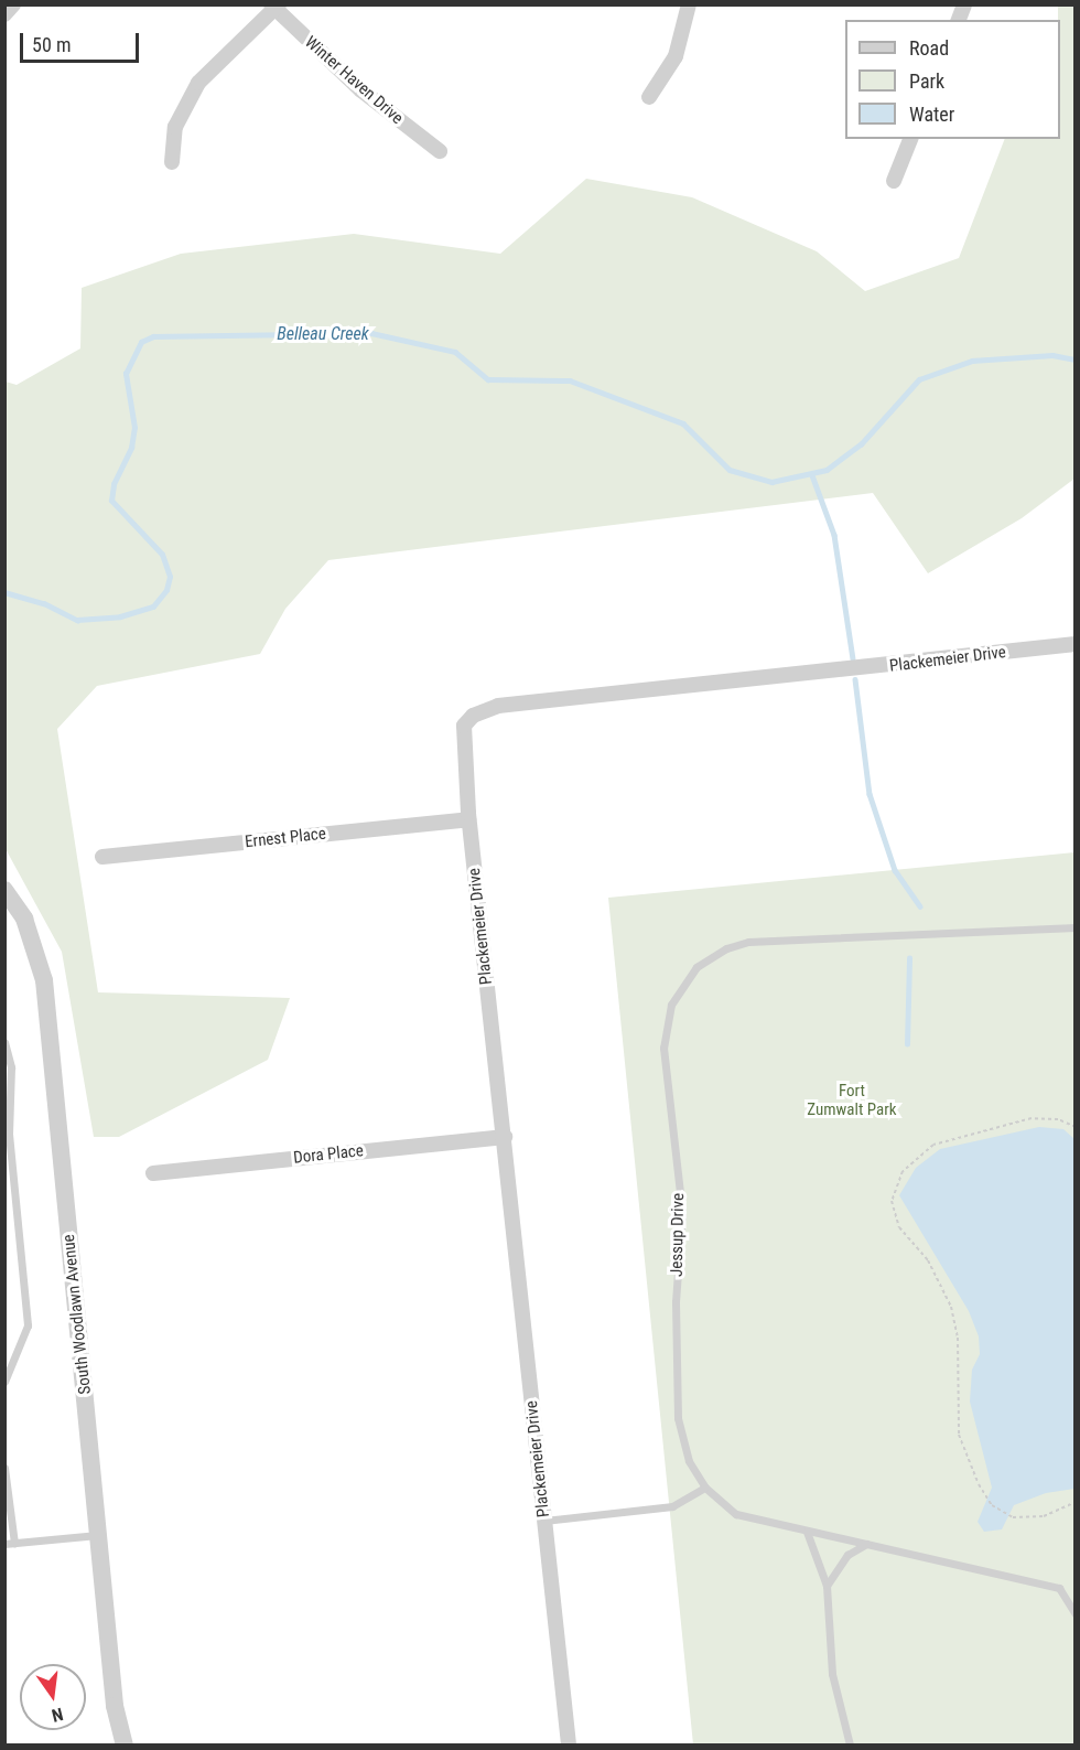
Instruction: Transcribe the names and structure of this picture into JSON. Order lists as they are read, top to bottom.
{
  "streets": {
    "street": [
      "Winter Haven Drive",
      "Plackemeier Drive",
      "Ernest Place",
      "Dora Place",
      "South Woodlawn Avenue"
    ],
    "lane": ["Jessup Drive"]
  },
  "crossings": [
    ["Plackemeier Drive", "Ernest Place"],
    ["Plackemeier Drive", "Dora Place"]
  ],
  "water": ["Belleau Creek"],
  "parks": ["Fort Zumwalt Park"],
  "legend": ["Road", "Park", "Water"],
  "scale_bar": "50 m",
  "north": "bottom"
}
